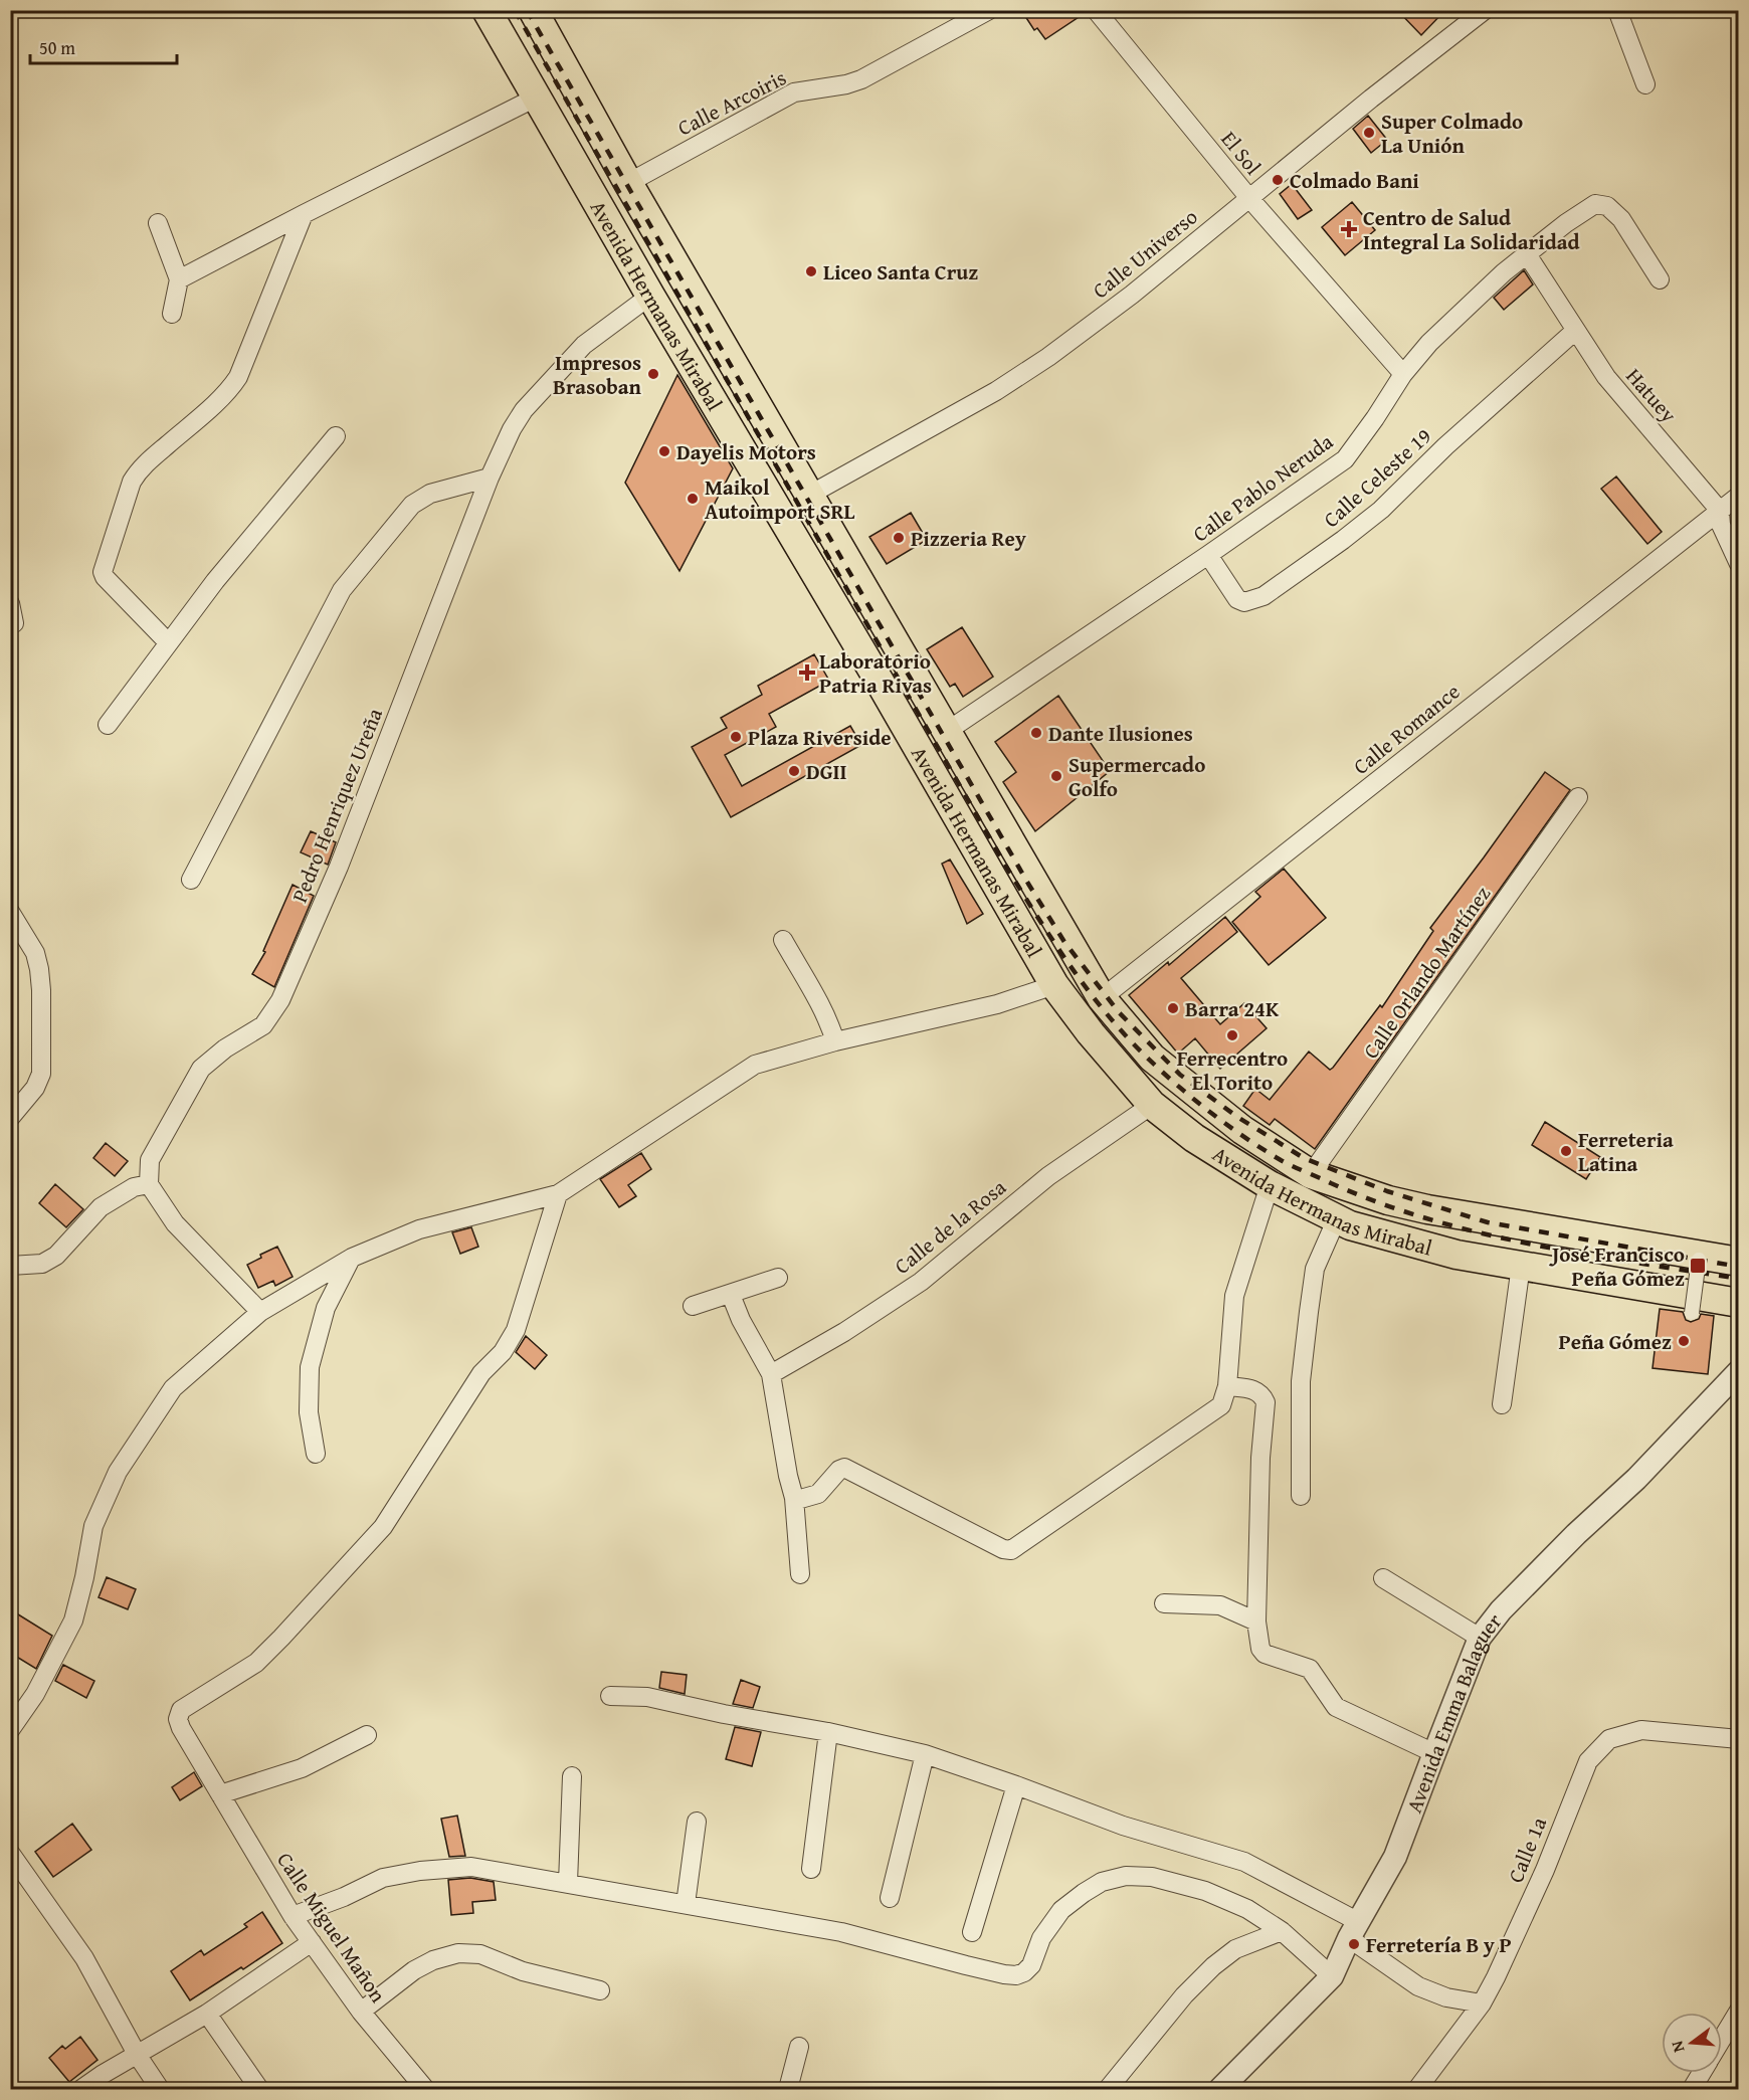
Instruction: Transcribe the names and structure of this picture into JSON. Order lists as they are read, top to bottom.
{
  "streets": {
    "main road": ["Avenida Hermanas Mirabal"],
    "street": [
      "Calle Arcoiris",
      "El Sol",
      "Calle Universo",
      "Hatuey",
      "Calle Celeste 19",
      "Calle Pablo Neruda",
      "Calle Romance",
      "Pedro Henriquez Ureña",
      "Calle Orlando Martínez",
      "Calle de la Rosa",
      "Avenida Emma Balaguer",
      "Calle 1a",
      "Calle Miguel Mañon"
    ]
  },
  "crossings": [
    ["Calle Arcoiris", "Avenida Hermanas Mirabal"],
    ["El Sol", "Calle Universo"],
    ["El Sol", "Calle Pablo Neruda"],
    ["Calle Universo", "Avenida Hermanas Mirabal"],
    ["Avenida Hermanas Mirabal", "Calle Pablo Neruda"],
    ["Avenida Hermanas Mirabal", "Calle Romance"],
    ["Avenida Hermanas Mirabal", "Pedro Henriquez Ureña"],
    ["Avenida Hermanas Mirabal", "Calle Orlando Martínez"],
    ["Avenida Hermanas Mirabal", "Calle de la Rosa"],
    ["Hatuey", "Calle Celeste 19"],
    ["Hatuey", "Calle Pablo Neruda"],
    ["Hatuey", "Calle Romance"],
    ["Calle Celeste 19", "Calle Pablo Neruda"]
  ],
  "places": {
    "other": [
      "Super Colmado La Unión",
      "Colmado Bani",
      "Liceo Santa Cruz",
      "Impresos Brasoban",
      "Dayelis Motors",
      "Maikol Autoimport SRL",
      "Pizzeria Rey",
      "Dante Ilusiones",
      "Plaza Riverside",
      "DGII",
      "Supermercado Golfo",
      "Barra 24K",
      "Ferrecentro El Torito",
      "Ferreteria Latina",
      "Peña Gómez",
      "Ferretería B y P"
    ],
    "health": ["Centro de Salud Integral La Solidaridad", "Laboratorio Patria Rivas"],
    "transit": ["José Francisco Peña Gómez"]
  },
  "scale_bar": "50 m",
  "north": "left"
}
